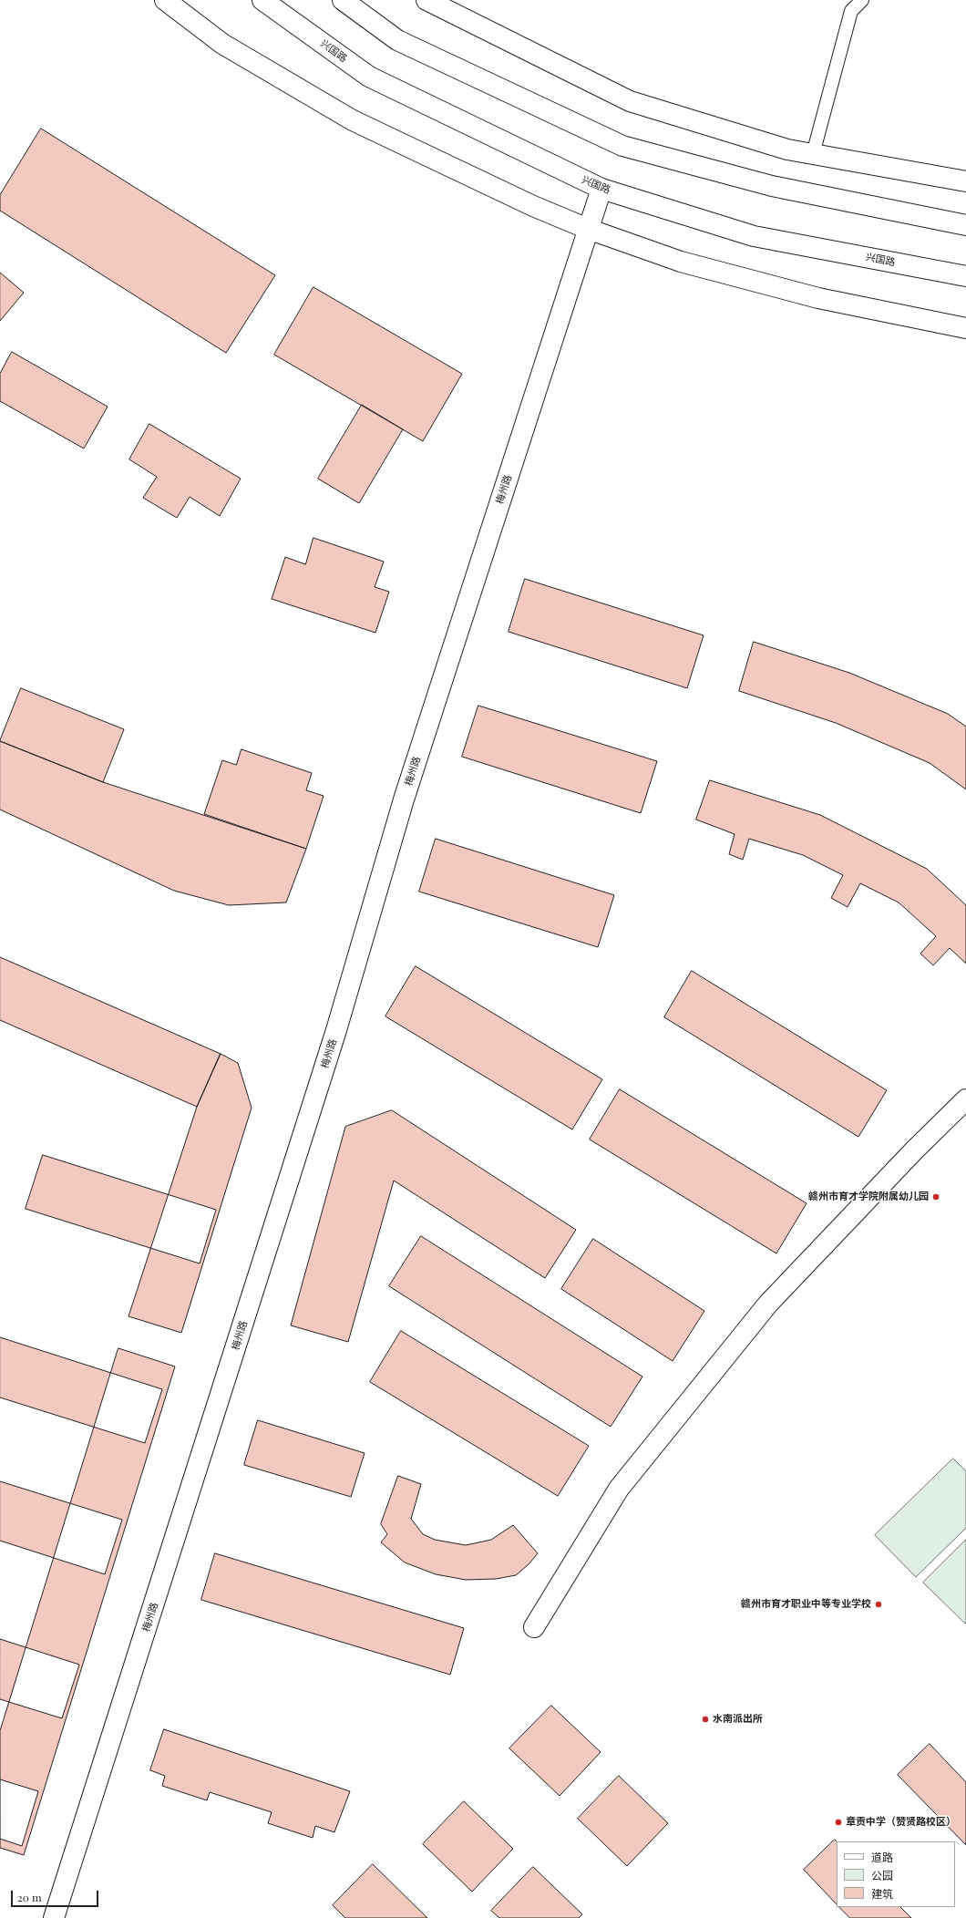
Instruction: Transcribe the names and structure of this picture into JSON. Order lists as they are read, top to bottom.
{
  "streets": {
    "street": ["兴国路", "梅州路"]
  },
  "crossings": [
    ["兴国路", "梅州路"]
  ],
  "places": [
    "赣州市育才学院附属幼儿园",
    "赣州市育才职业中等专业学校",
    "水南派出所",
    "章贡中学（赞贤路校区）"
  ],
  "legend": ["道路", "公园", "建筑"],
  "scale_bar": "20 m"
}
